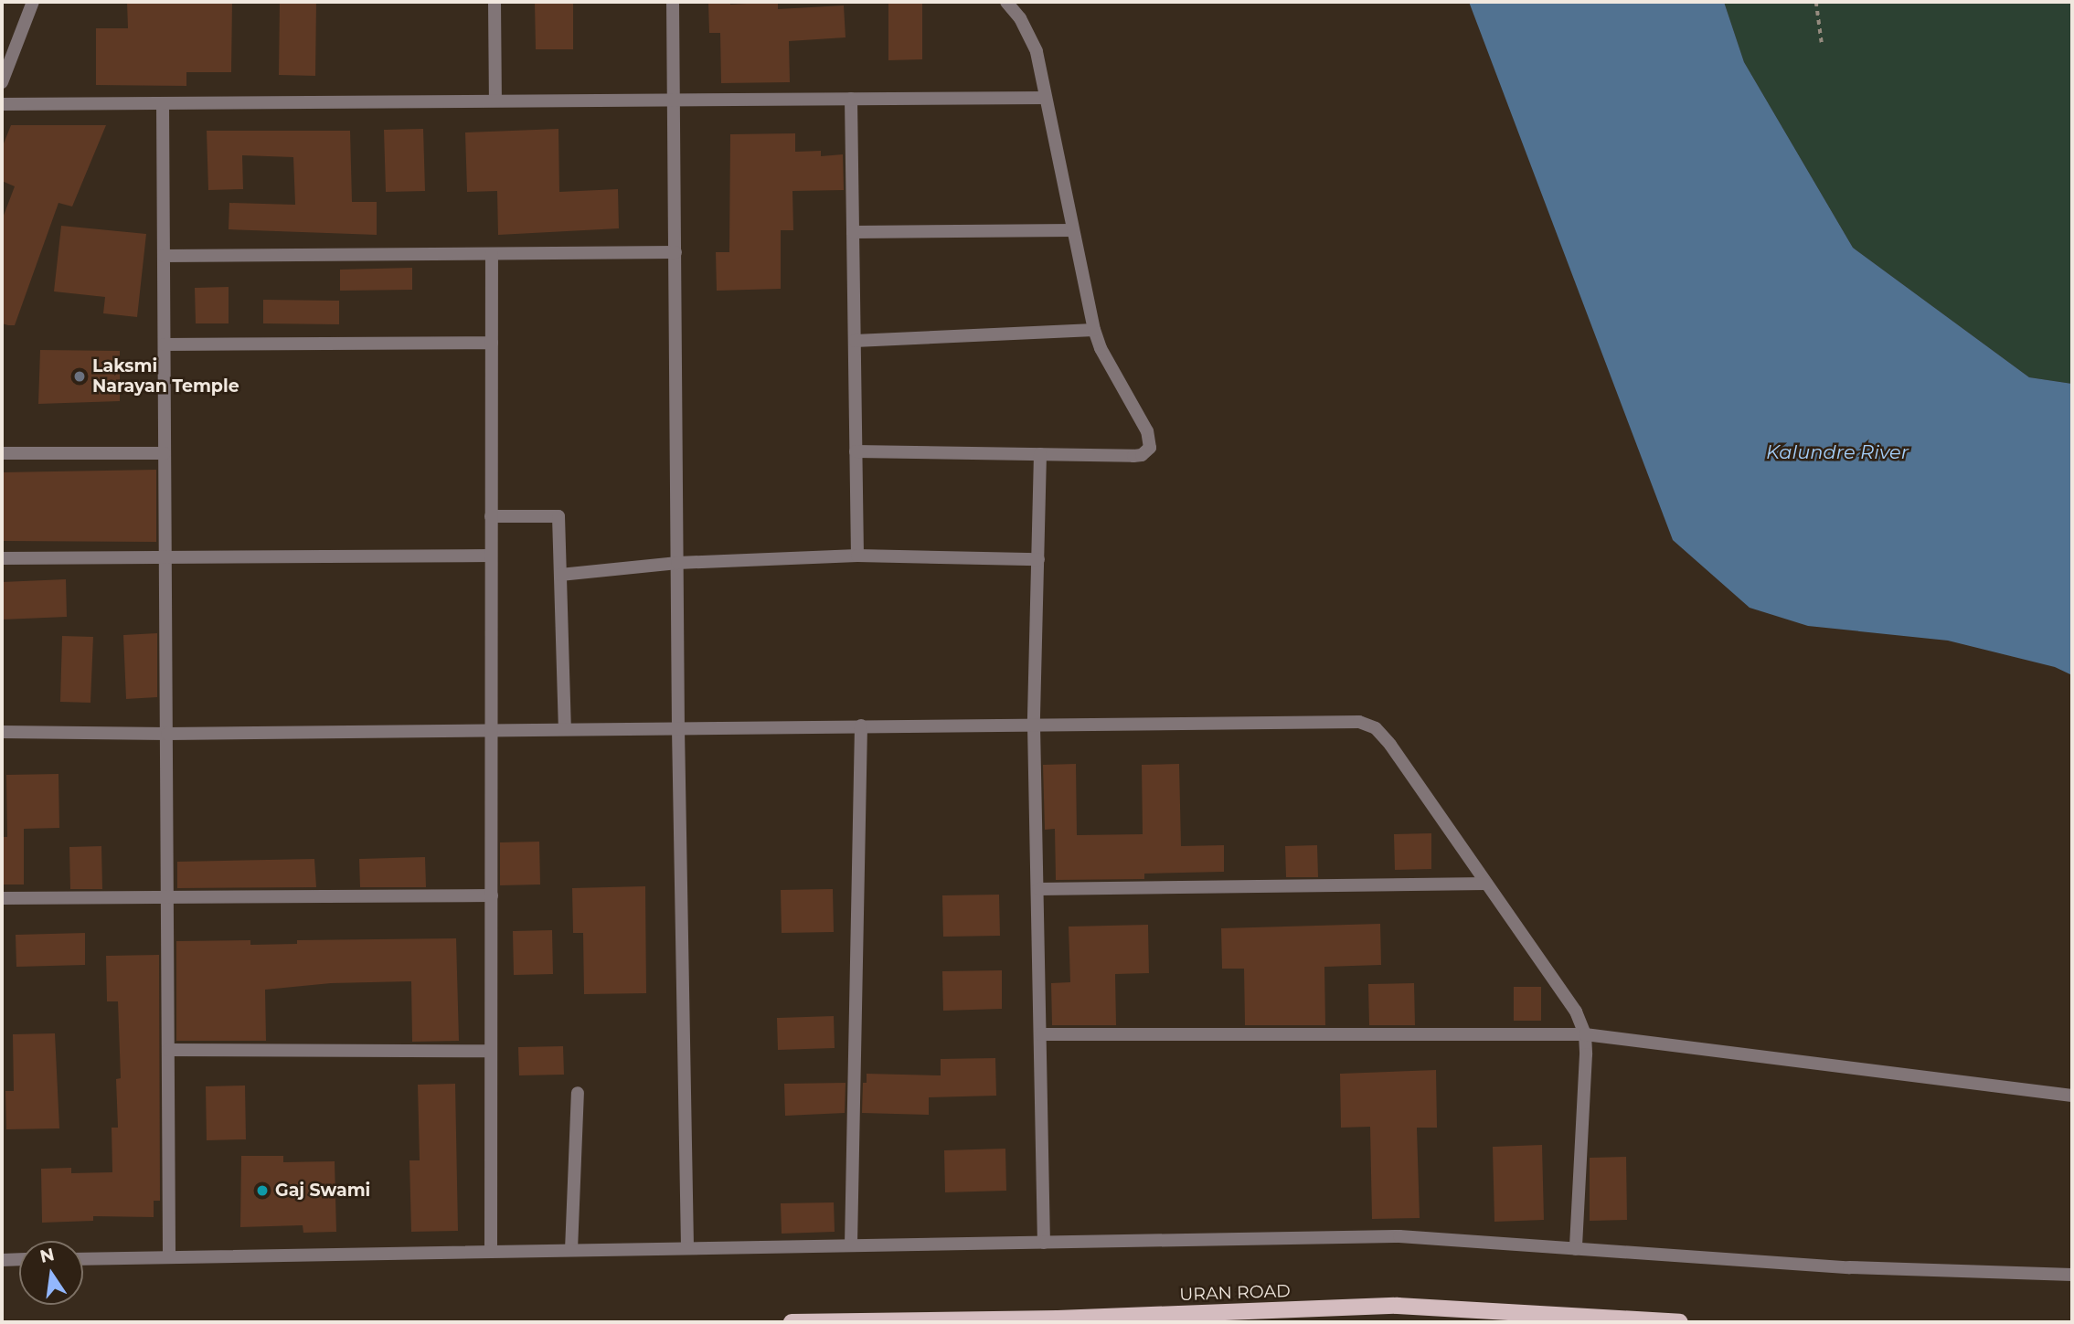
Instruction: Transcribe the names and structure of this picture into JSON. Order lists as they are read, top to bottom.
{
  "streets": {
    "main road": ["URAN ROAD"]
  },
  "water": ["Kalundre River"],
  "places": ["Laksmi Narayan Temple", "Gaj Swami"],
  "north": "top"
}
